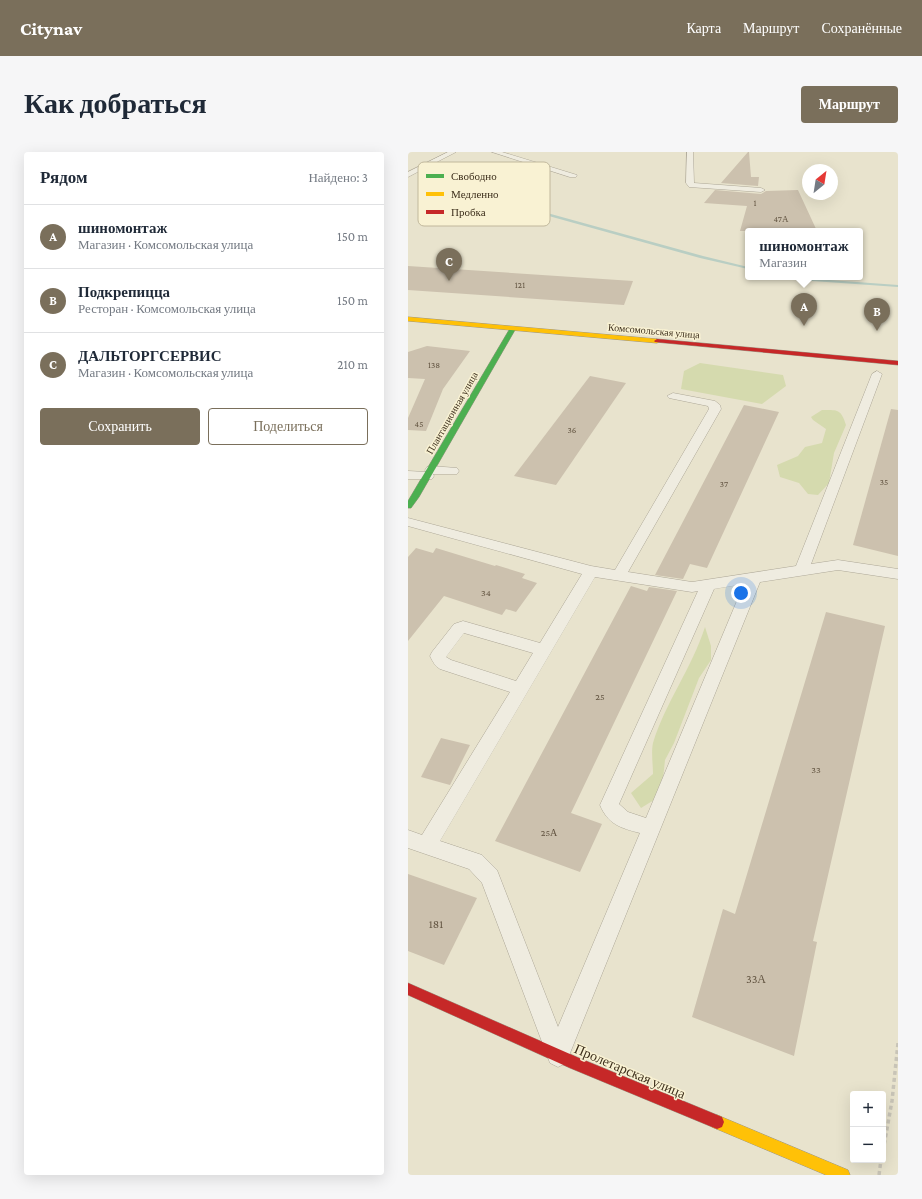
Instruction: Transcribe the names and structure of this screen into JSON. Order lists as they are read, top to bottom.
{
  "streets": {
    "main road": ["Комсомольская улица", "Плантационная улица", "Пролетарская улица"]
  },
  "crossings": [
    ["Комсомольская улица", "Плантационная улица"]
  ],
  "house_numbers": [
    "1",
    "47А",
    "121",
    "138",
    "45",
    "36",
    "35",
    "37",
    "34",
    "25",
    "33",
    "25А",
    "181",
    "33А"
  ],
  "legend": ["Свободно", "Медленно", "Пробка"],
  "north": "top right",
  "page": {
    "header": "Citynav",
    "nav": ["Карта", "Маршрут", "Сохранённые"],
    "buttons": [
      "Маршрут",
      ["Сохранить", "Поделиться"]
    ],
    "title": "Как добраться",
    "heading": ["Рядом", "Найдено: 3"],
    "list": [
      {
        "mark": "A",
        "name": "шиномонтаж",
        "note": "Магазин · Комсомольская улица",
        "value": "150 m"
      },
      {
        "mark": "B",
        "name": "Подкрепицца",
        "note": "Ресторан · Комсомольская улица",
        "value": "150 m"
      },
      {
        "mark": "C",
        "name": "ДАЛЬТОРГСЕРВИС",
        "note": "Магазин · Комсомольская улица",
        "value": "210 m"
      }
    ],
    "popup": ["шиномонтаж", "Магазин"],
    "pins": ["C", "A", "B"],
    "map_buttons": ["+", "−"]
  }
}
